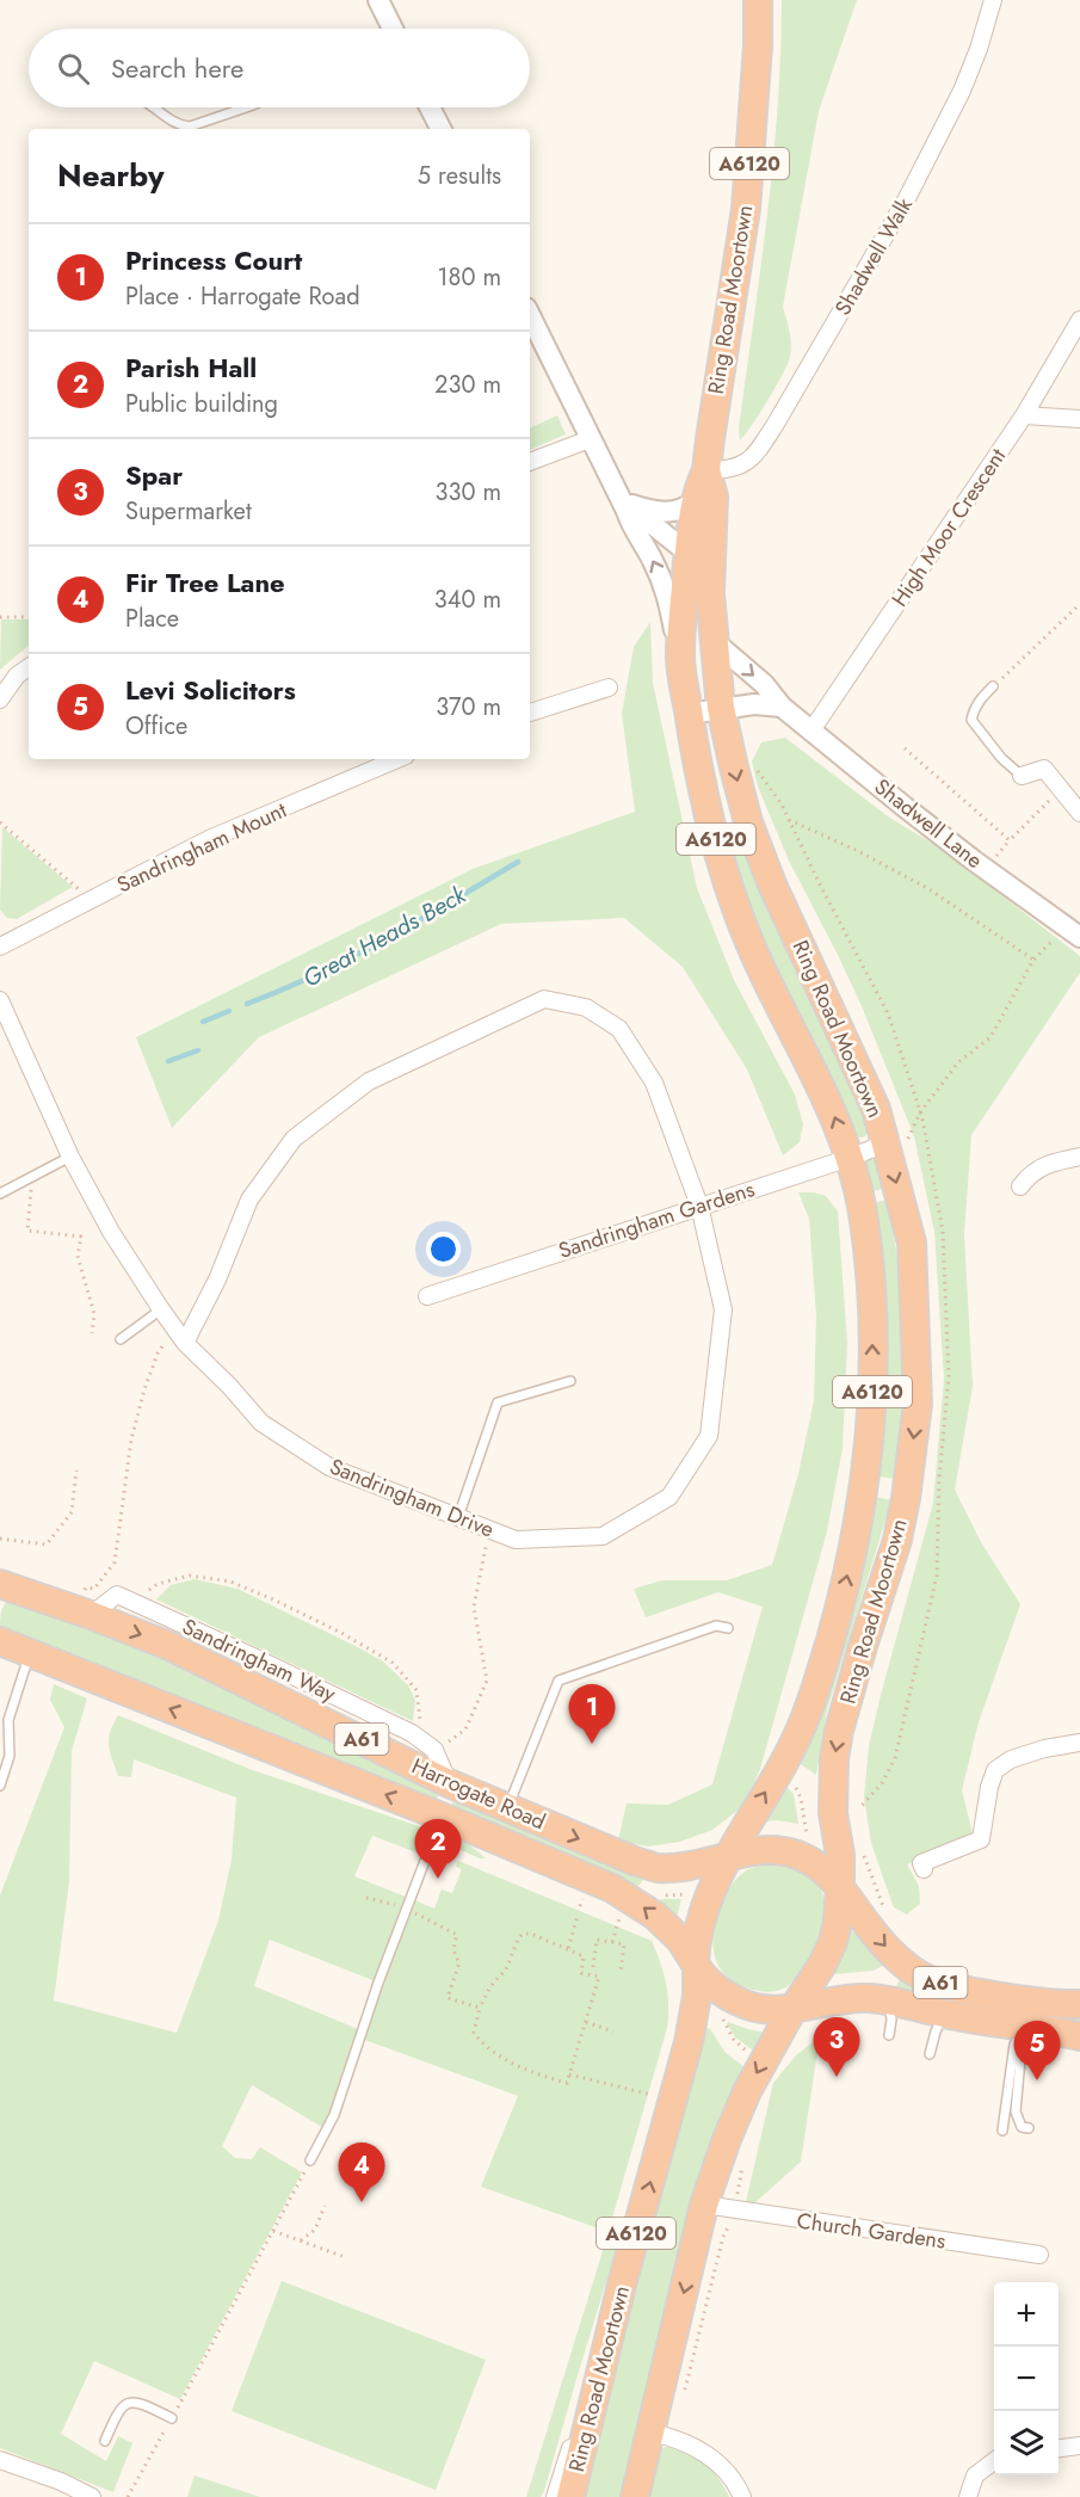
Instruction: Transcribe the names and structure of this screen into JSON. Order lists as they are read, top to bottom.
{
  "streets": {
    "highway": [
      "A6120",
      "Ring Road Moortown",
      "A61",
      "Harrogate Road"
    ],
    "street": [
      "Shadwell Walk",
      "High Moor Crescent",
      "Shadwell Lane",
      "Sandringham Mount",
      "Sandringham Gardens",
      "Sandringham Drive",
      "Sandringham Way",
      "Church Gardens"
    ]
  },
  "crossings": [
    ["A6120", "Ring Road Moortown"],
    ["A6120", "A61"],
    ["A6120", "Harrogate Road"],
    ["A6120", "Church Gardens"],
    ["Shadwell Walk", "Ring Road Moortown"],
    ["Ring Road Moortown", "Shadwell Lane"],
    ["Ring Road Moortown", "Sandringham Gardens"],
    ["Ring Road Moortown", "A61"],
    ["Ring Road Moortown", "Harrogate Road"],
    ["High Moor Crescent", "Shadwell Lane"],
    ["Sandringham Gardens", "Sandringham Drive"],
    ["Sandringham Way", "Harrogate Road"],
    ["A61", "Harrogate Road"]
  ],
  "water": ["Great Heads Beck"],
  "page": {
    "search": "Search here",
    "heading": ["Nearby", "5 results"],
    "list": [
      {
        "mark": "1",
        "name": "Princess Court",
        "note": "Place · Harrogate Road",
        "value": "180 m"
      },
      {
        "mark": "2",
        "name": "Parish Hall",
        "note": "Public building",
        "value": "230 m"
      },
      {
        "mark": "3",
        "name": "Spar",
        "note": "Supermarket",
        "value": "330 m"
      },
      {
        "mark": "4",
        "name": "Fir Tree Lane",
        "note": "Place",
        "value": "340 m"
      },
      {
        "mark": "5",
        "name": "Levi Solicitors",
        "note": "Office",
        "value": "370 m"
      }
    ],
    "pins": [
      "1",
      "2",
      "3",
      "5",
      "4"
    ],
    "map_buttons": ["+", "−"]
  }
}
